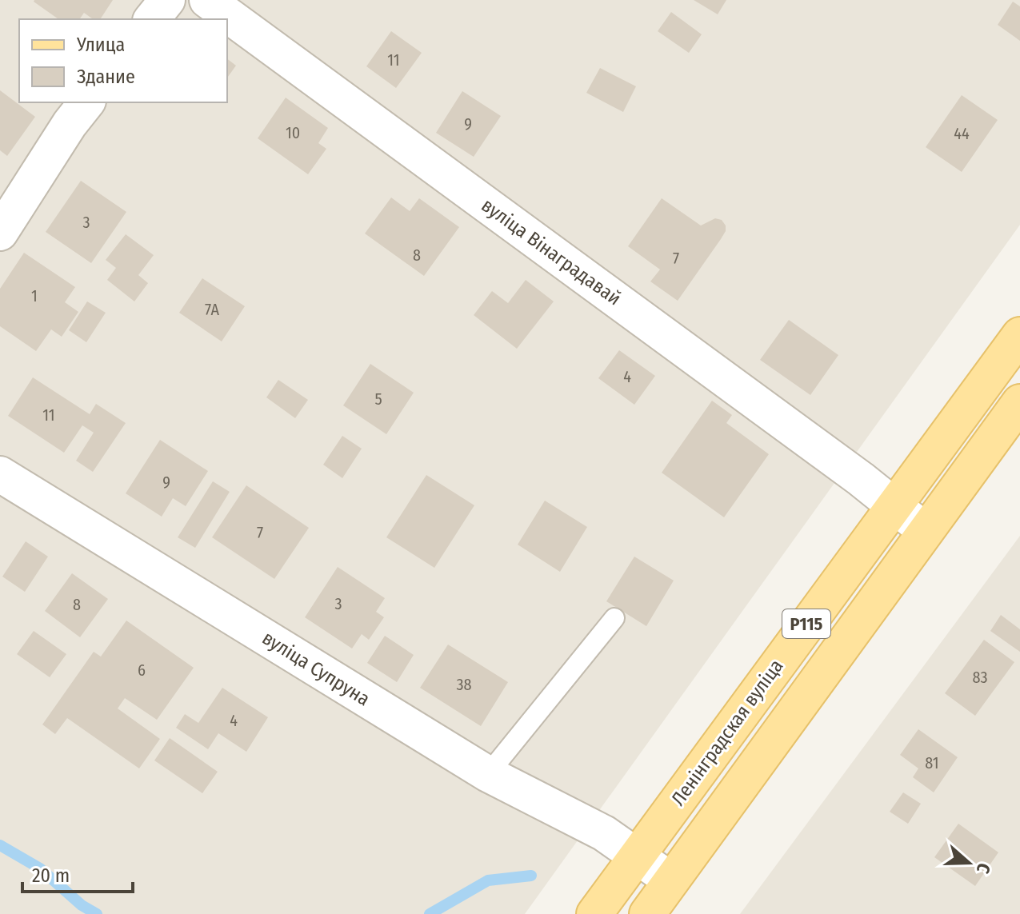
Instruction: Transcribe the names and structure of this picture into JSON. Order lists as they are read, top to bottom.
{
  "streets": {
    "main road": ["Р115", "Ленінградская вуліца"],
    "street": ["вуліца Вінаградавай", "вуліца Супруна"]
  },
  "crossings": [
    ["вуліца Вінаградавай", "Р115"],
    ["вуліца Вінаградавай", "Ленінградская вуліца"],
    ["Р115", "вуліца Супруна"],
    ["вуліца Супруна", "Ленінградская вуліца"]
  ],
  "house_numbers": [
    "11",
    "9",
    "10",
    "44",
    "3",
    "8",
    "7",
    "1",
    "7А",
    "4",
    "5",
    "11",
    "9",
    "7",
    "3",
    "8",
    "6",
    "83",
    "38",
    "4",
    "81"
  ],
  "legend": ["Улица", "Здание"],
  "scale_bar": "20 m",
  "north": "right"
}
